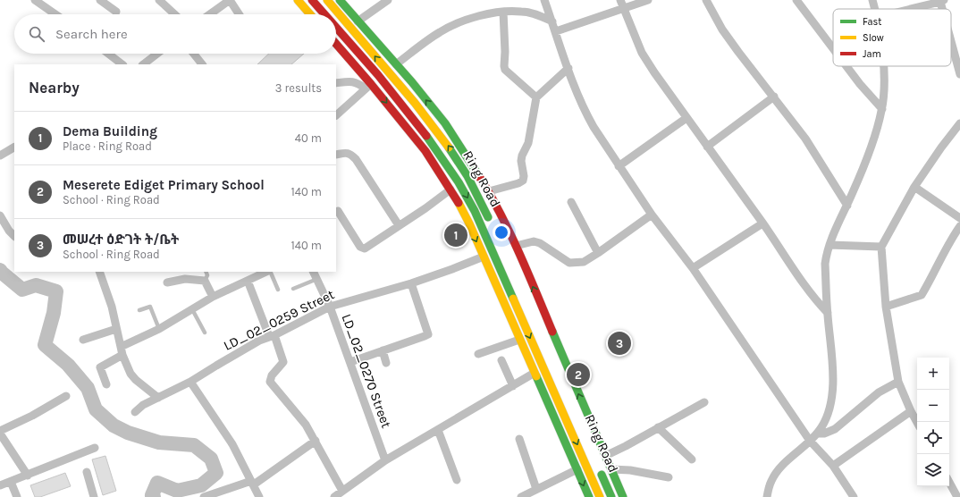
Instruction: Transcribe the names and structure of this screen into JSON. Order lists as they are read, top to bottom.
{
  "streets": {
    "main road": ["Ring Road"],
    "street": ["LD_02_0259 Street", "LD_02_0270 Street"]
  },
  "crossings": [
    ["LD_02_0259 Street", "LD_02_0270 Street"]
  ],
  "legend": ["Fast", "Slow", "Jam"],
  "page": {
    "search": "Search here",
    "heading": ["Nearby", "3 results"],
    "list": [
      {
        "mark": "1",
        "name": "Dema Building",
        "note": "Place · Ring Road",
        "value": "40 m"
      },
      {
        "mark": "2",
        "name": "Meserete Ediget Primary School",
        "note": "School · Ring Road",
        "value": "140 m"
      },
      {
        "mark": "3",
        "name": "መሠረተ ዕድገት ት/ቤት",
        "note": "School · Ring Road",
        "value": "140 m"
      }
    ],
    "pins": ["1", "3", "2"],
    "map_buttons": ["+", "−"]
  }
}
